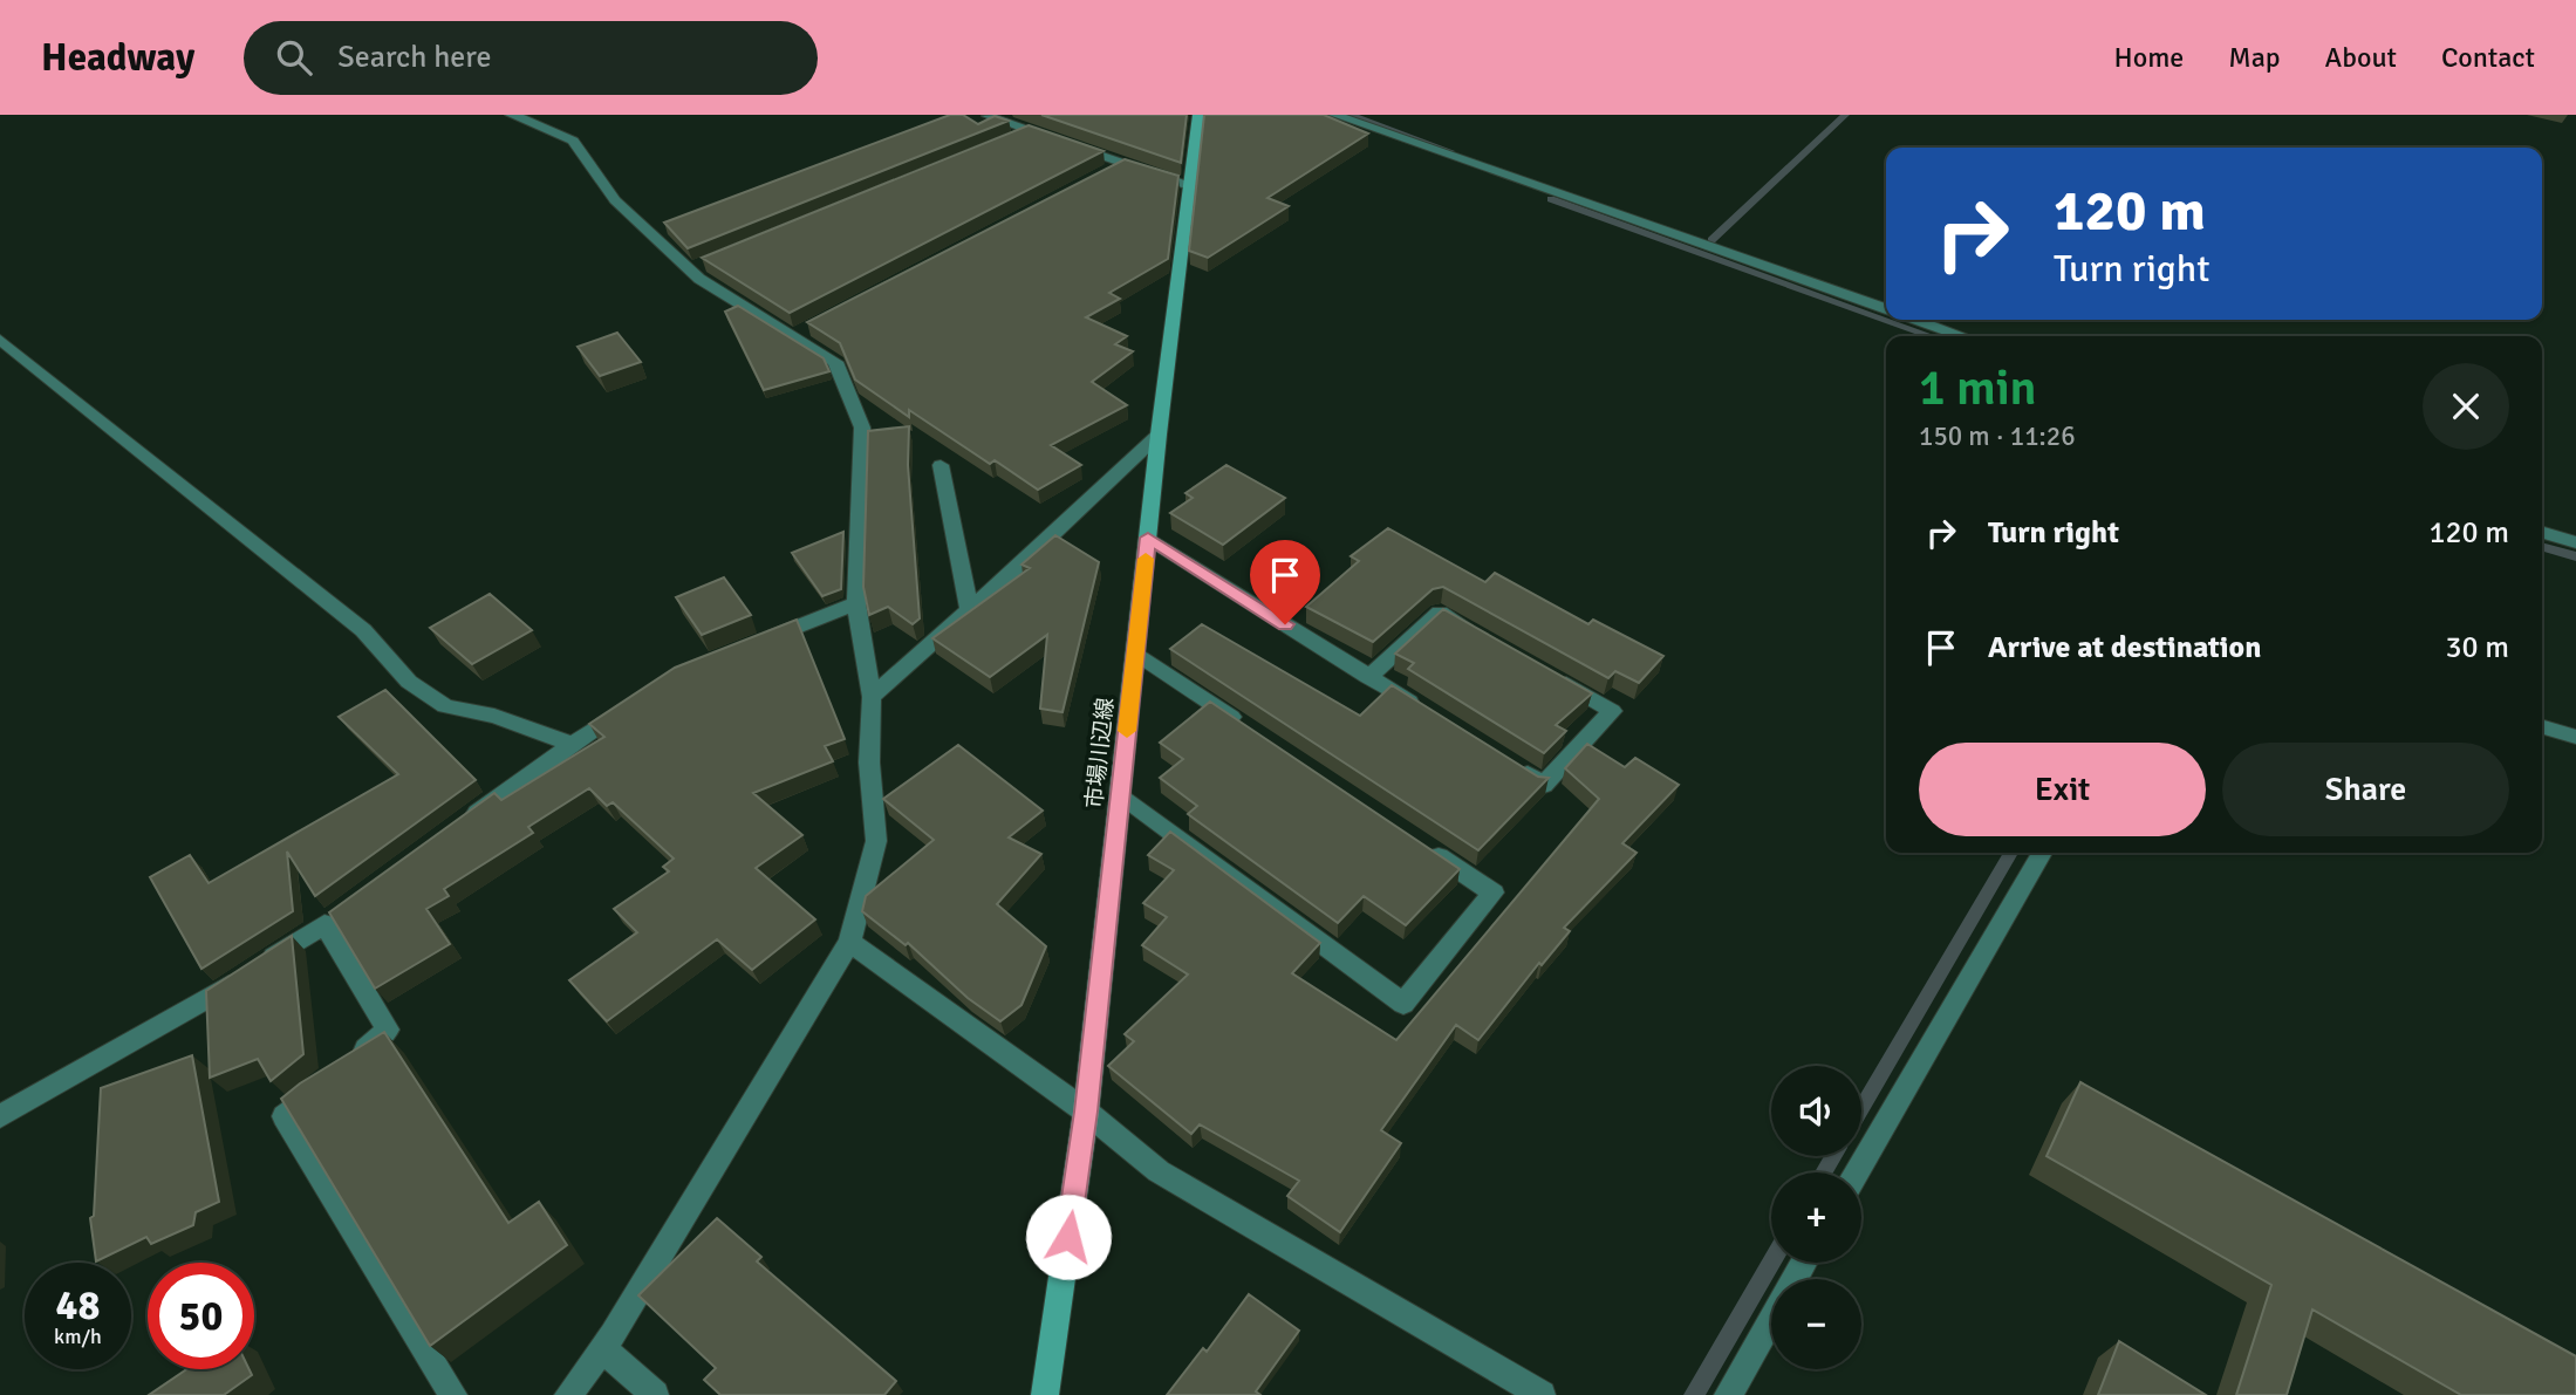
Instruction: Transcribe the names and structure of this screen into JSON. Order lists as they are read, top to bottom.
{
  "streets": {
    "main road": ["市場川辺線"]
  },
  "page": {
    "header": "Headway",
    "search": "Search here",
    "nav": [
      "Home",
      "Map",
      "About",
      "Contact"
    ],
    "turn": ["120 m", "Turn right"],
    "heading": ["1 min", "150 m · 11:26"],
    "list": [
      {
        "name": "Turn right",
        "value": "120 m"
      },
      {
        "name": "Arrive at destination",
        "value": "30 m"
      }
    ],
    "buttons": ["Exit", "Share"],
    "map_buttons": ["+", "−"],
    "speed": "48 km/h",
    "limit": "50"
  }
}
